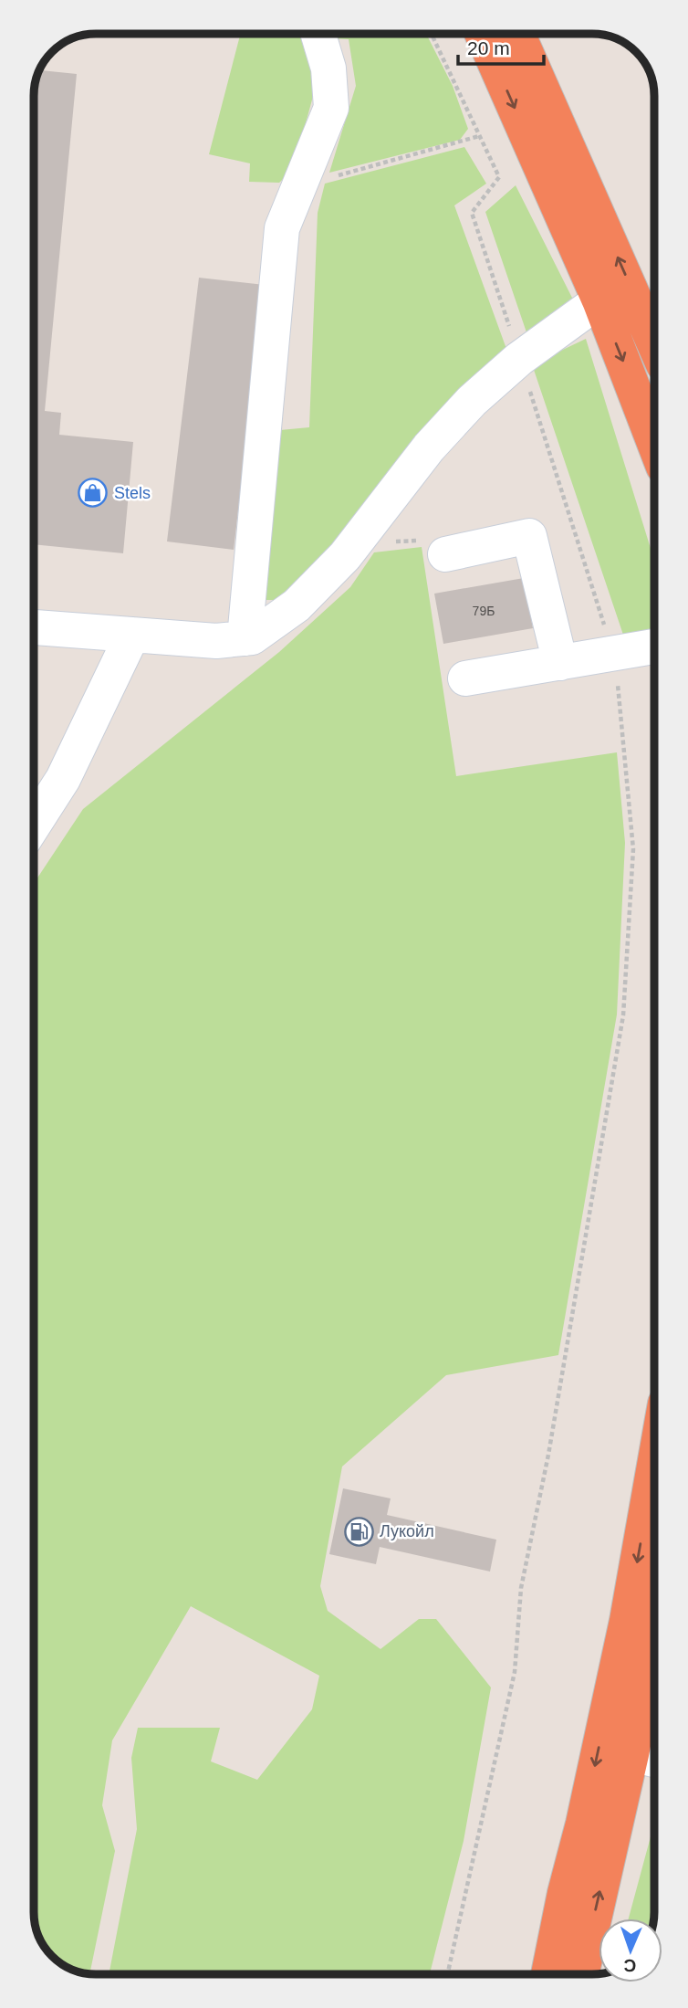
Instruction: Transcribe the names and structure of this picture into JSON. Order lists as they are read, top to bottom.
{
  "places": {
    "shop": ["Stels"],
    "fuel station": ["Лукойл"]
  },
  "house_numbers": ["79Б"],
  "scale_bar": "20 m",
  "north": "bottom"
}
